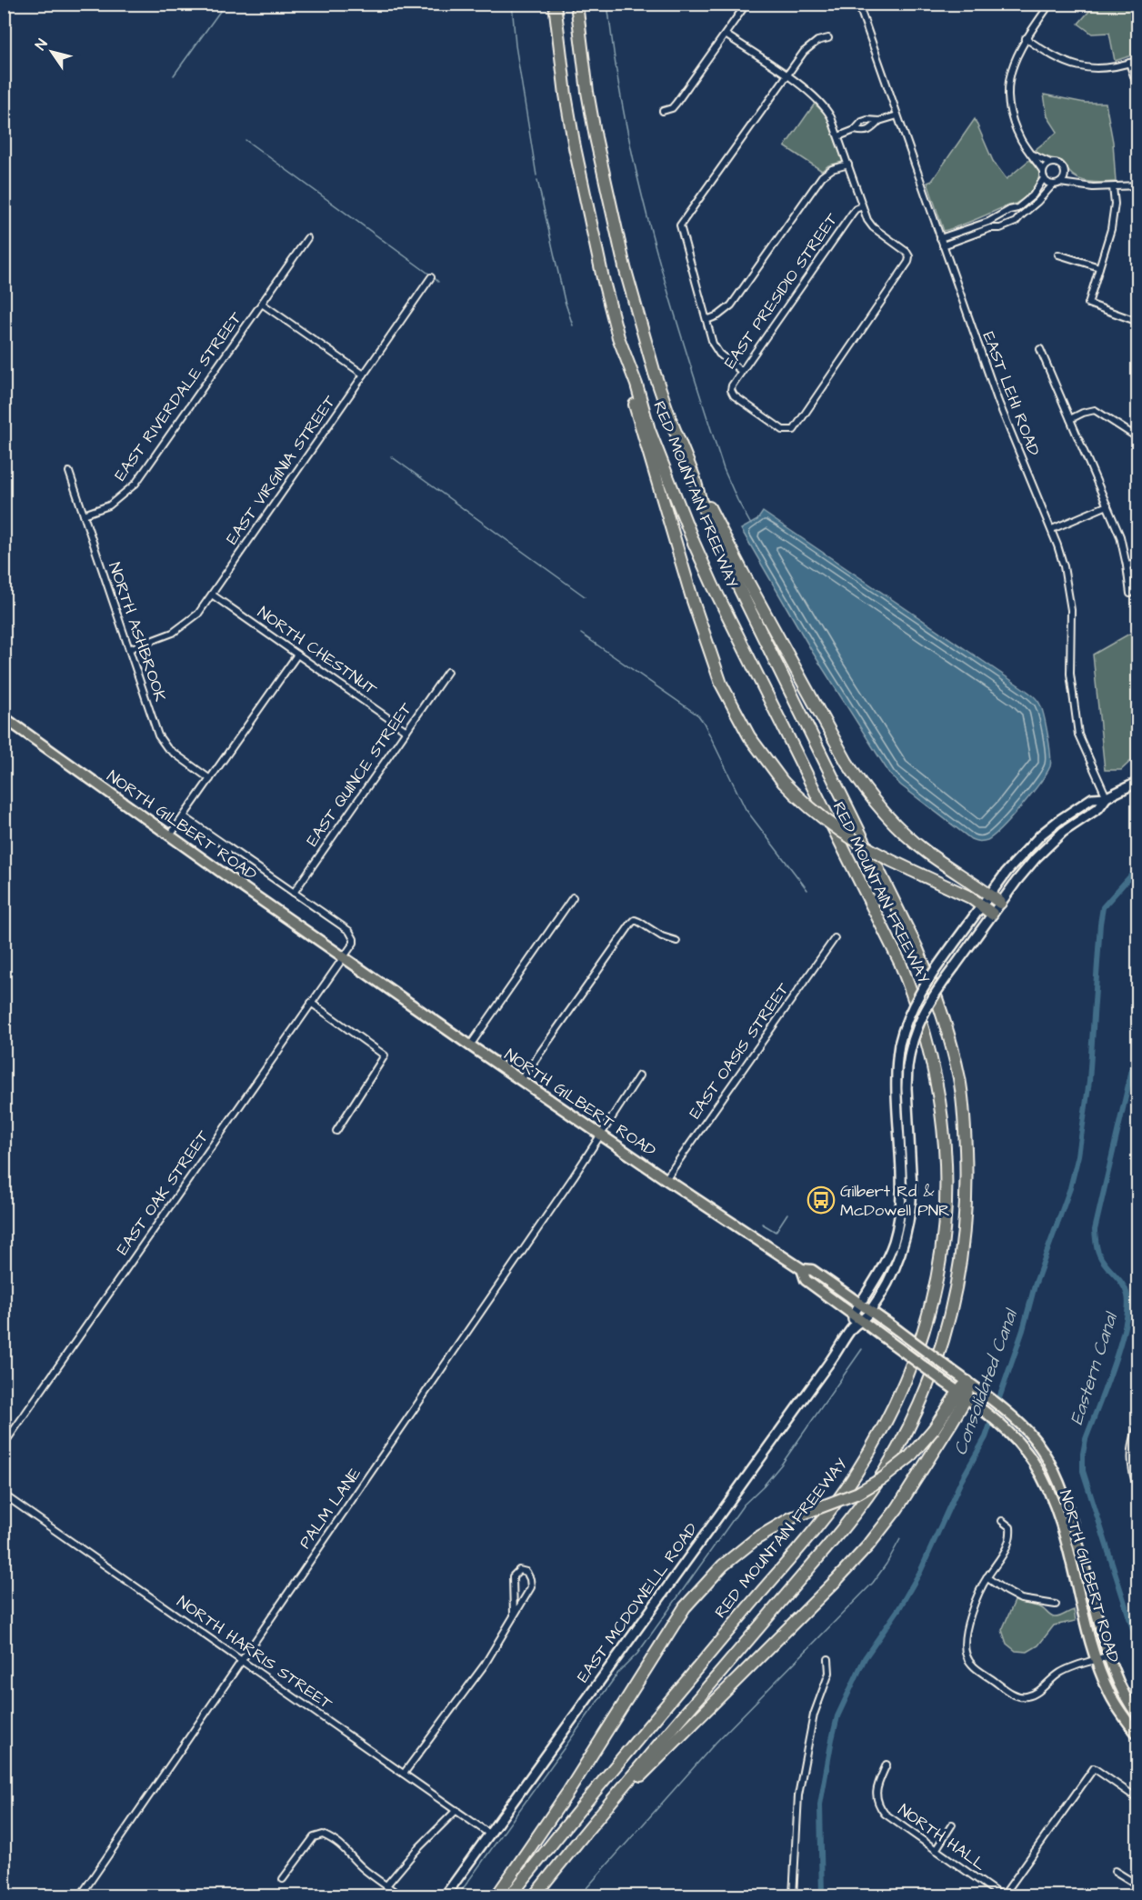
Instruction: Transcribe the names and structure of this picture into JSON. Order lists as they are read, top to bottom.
{
  "streets": {
    "highway": ["RED MOUNTAIN FREEWAY"],
    "main road": ["NORTH GILBERT ROAD", "EAST MCDOWELL ROAD"],
    "street": [
      "EAST PRESIDIO STREET",
      "EAST LEHI ROAD",
      "EAST RIVERDALE STREET",
      "EAST VIRGINIA STREET",
      "NORTH ASHBROOK",
      "NORTH CHESTNUT",
      "EAST QUINCE STREET",
      "EAST OASIS STREET",
      "EAST OAK STREET",
      "PALM LANE",
      "NORTH HARRIS STREET",
      "NORTH HALL"
    ]
  },
  "crossings": [
    ["EAST LEHI ROAD", "EAST MCDOWELL ROAD"],
    ["EAST RIVERDALE STREET", "NORTH ASHBROOK"],
    ["EAST VIRGINIA STREET", "NORTH ASHBROOK"],
    ["EAST VIRGINIA STREET", "NORTH CHESTNUT"],
    ["NORTH CHESTNUT", "EAST QUINCE STREET"],
    ["EAST QUINCE STREET", "NORTH GILBERT ROAD"],
    ["NORTH GILBERT ROAD", "EAST OASIS STREET"],
    ["NORTH GILBERT ROAD", "EAST OAK STREET"],
    ["NORTH GILBERT ROAD", "PALM LANE"],
    ["NORTH GILBERT ROAD", "EAST MCDOWELL ROAD"],
    ["PALM LANE", "NORTH HARRIS STREET"],
    ["EAST MCDOWELL ROAD", "NORTH HARRIS STREET"]
  ],
  "water": ["Eastern Canal", "Consolidated Canal"],
  "places": {
    "bus stop": ["Gilbert Rd & McDowell PNR"]
  },
  "north": "top left"
}
